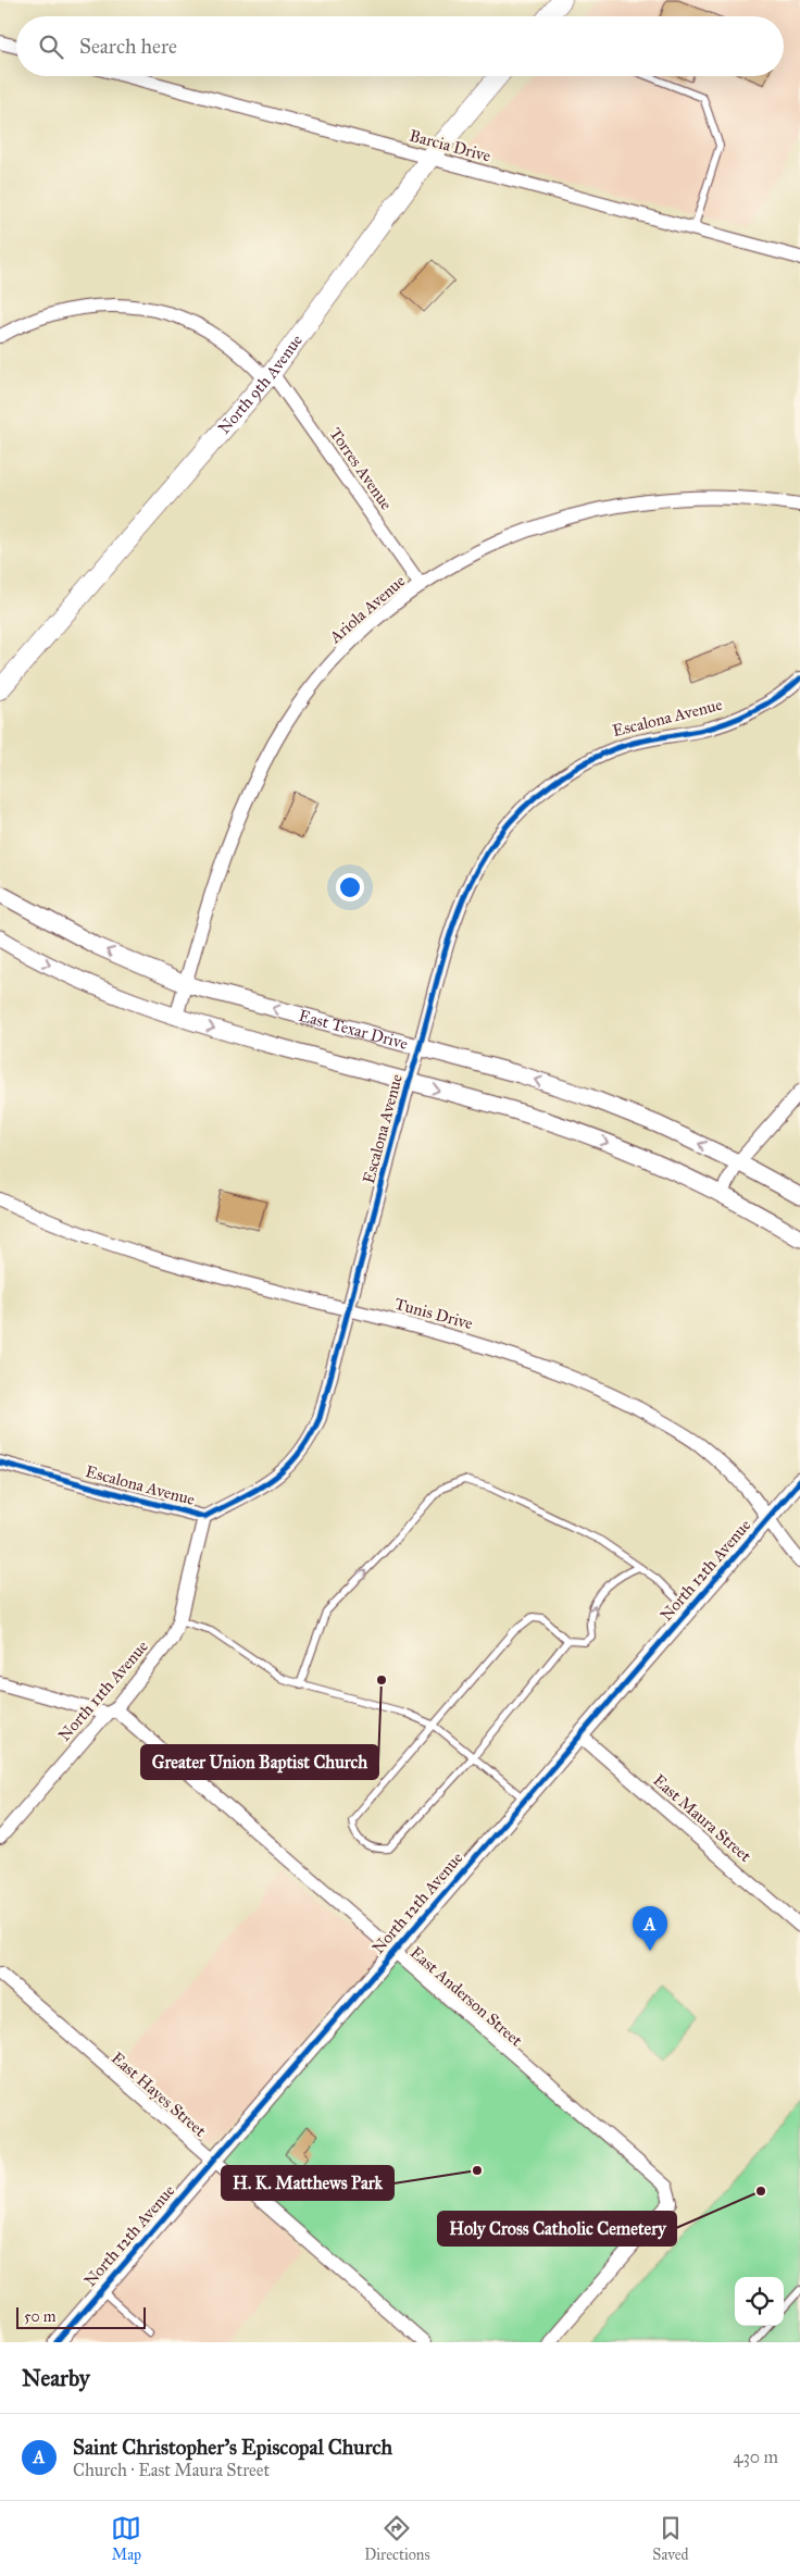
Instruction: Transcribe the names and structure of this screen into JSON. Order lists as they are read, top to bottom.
{
  "streets": {
    "main road": ["North 9th Avenue"],
    "street": [
      "Barcia Drive",
      "Torres Avenue",
      "Ariola Avenue",
      "Escalona Avenue",
      "East Texar Drive",
      "Tunis Drive",
      "North 12th Avenue",
      "North 11th Avenue",
      "East Maura Street",
      "East Anderson Street",
      "East Hayes Street"
    ]
  },
  "crossings": [
    ["Barcia Drive", "North 9th Avenue"],
    ["North 9th Avenue", "Torres Avenue"],
    ["Torres Avenue", "Ariola Avenue"],
    ["Ariola Avenue", "East Texar Drive"],
    ["Escalona Avenue", "East Texar Drive"],
    ["Escalona Avenue", "Tunis Drive"],
    ["Escalona Avenue", "North 11th Avenue"],
    ["Tunis Drive", "North 12th Avenue"],
    ["North 12th Avenue", "East Maura Street"],
    ["North 12th Avenue", "East Anderson Street"],
    ["North 12th Avenue", "East Hayes Street"],
    ["North 11th Avenue", "East Anderson Street"]
  ],
  "places": ["Greater Union Baptist Church", "H. K. Matthews Park", "Holy Cross Catholic Cemetery"],
  "scale_bar": "50 m",
  "page": {
    "search": "Search here",
    "pins": "A",
    "scale": "50 m",
    "heading": "Nearby",
    "list": [
      {
        "mark": "A",
        "name": "Saint Christopher's Episcopal Church",
        "note": "Church · East Maura Street",
        "value": "430 m"
      }
    ],
    "nav": ["Map", "Directions", "Saved"]
  }
}
